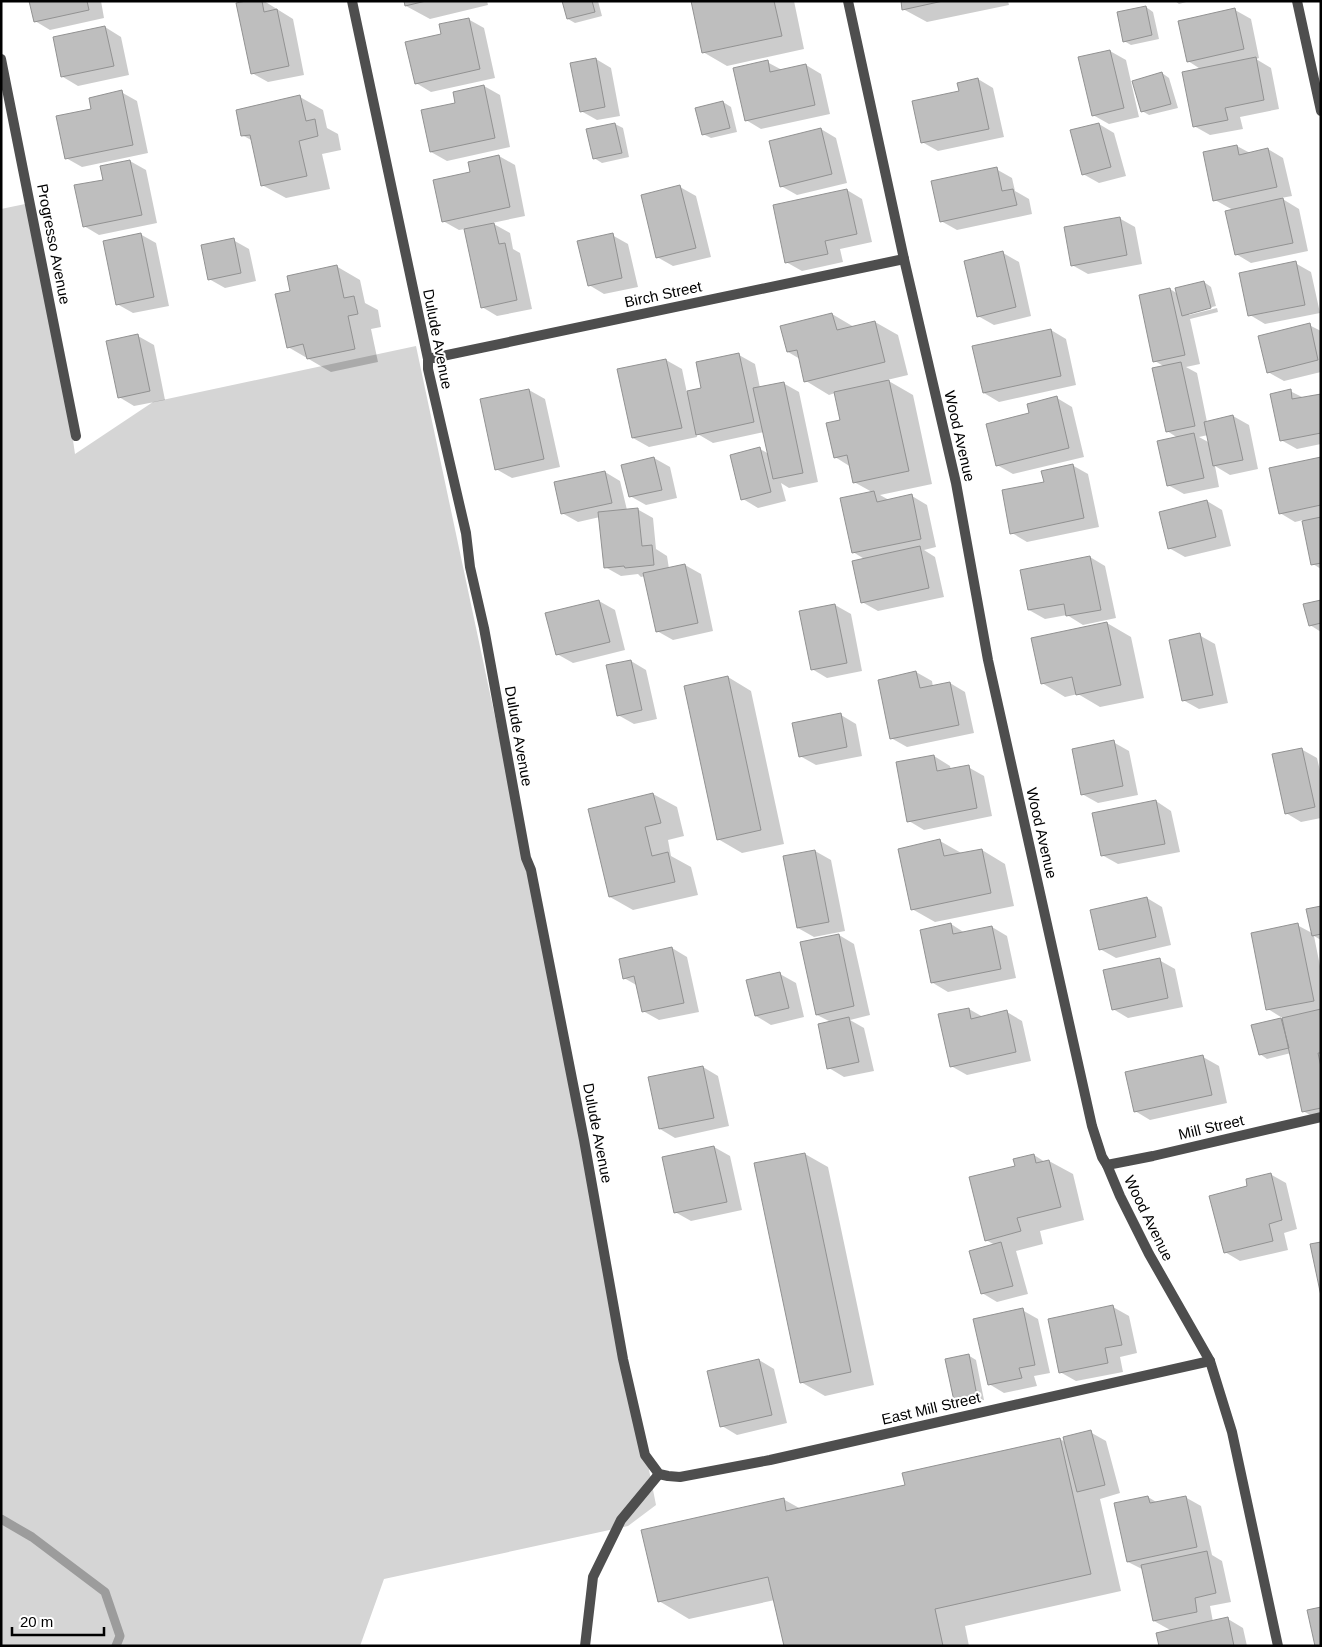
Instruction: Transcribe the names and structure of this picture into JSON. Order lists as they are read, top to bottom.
{
  "streets": {
    "street": [
      "Progresso Avenue",
      "Birch Street",
      "Dulude Avenue",
      "Wood Avenue",
      "Mill Street",
      "East Mill Street"
    ]
  },
  "crossings": [
    ["Birch Street", "Dulude Avenue"],
    ["Birch Street", "Wood Avenue"],
    ["Dulude Avenue", "East Mill Street"],
    ["Wood Avenue", "Mill Street"],
    ["Wood Avenue", "East Mill Street"]
  ],
  "scale_bar": "20 m"
}
